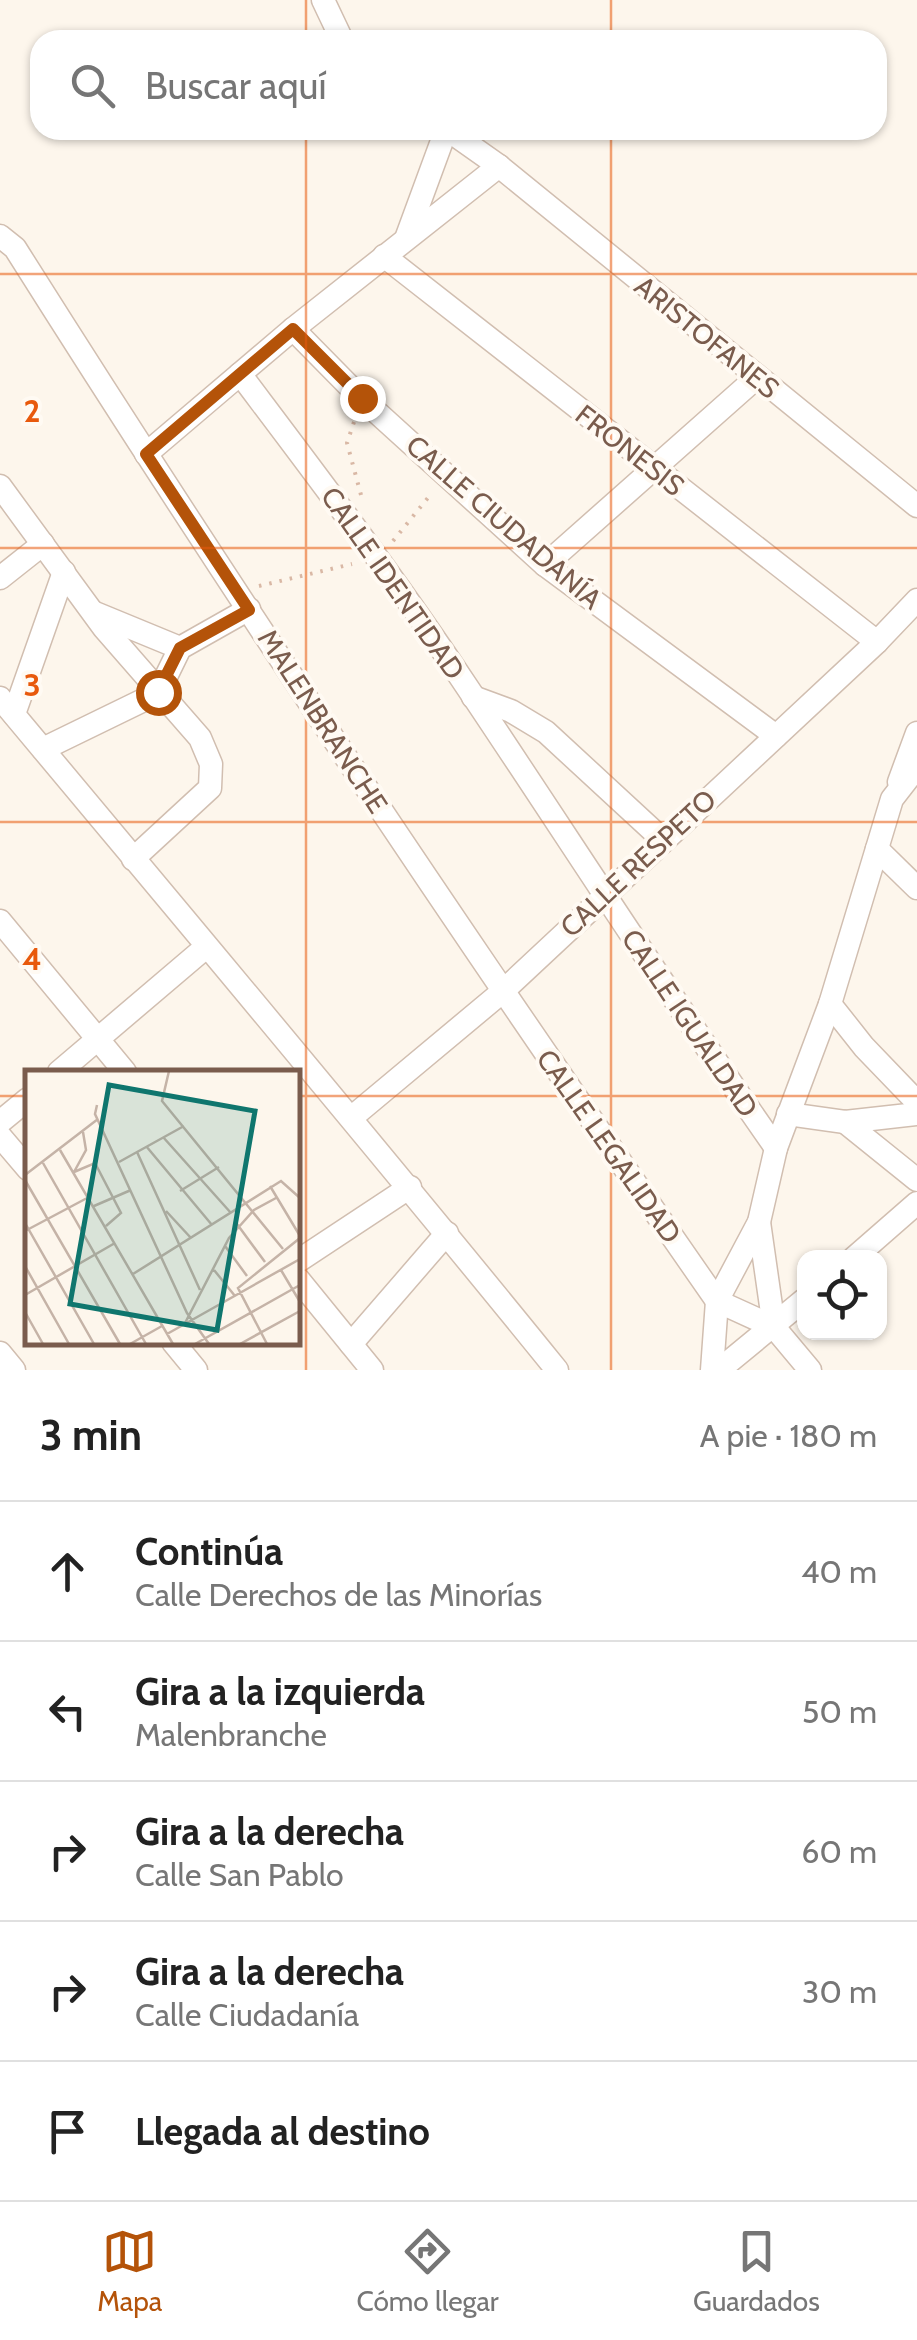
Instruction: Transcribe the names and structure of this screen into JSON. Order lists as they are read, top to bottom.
{
  "streets": {
    "street": [
      "ARISTOFANES",
      "FRONESIS",
      "CALLE CIUDADANÍA",
      "CALLE IDENTIDAD",
      "MALENBRANCHE",
      "CALLE RESPETO",
      "CALLE IGUALDAD",
      "CALLE LEGALIDAD"
    ]
  },
  "crossings": [
    ["FRONESIS", "CALLE RESPETO"],
    ["CALLE CIUDADANÍA", "CALLE RESPETO"],
    ["CALLE IDENTIDAD", "CALLE RESPETO"],
    ["CALLE IDENTIDAD", "CALLE IGUALDAD"],
    ["MALENBRANCHE", "CALLE RESPETO"],
    ["MALENBRANCHE", "CALLE LEGALIDAD"],
    ["CALLE RESPETO", "CALLE IGUALDAD"],
    ["CALLE RESPETO", "CALLE LEGALIDAD"]
  ],
  "page": {
    "search": "Buscar aquí",
    "heading": ["3 min", "A pie · 180 m"],
    "list": [
      ["Continúa", "Calle Derechos de las Minorías", "40 m"],
      ["Gira a la izquierda", "Malenbranche", "50 m"],
      ["Gira a la derecha", "Calle San Pablo", "60 m"],
      ["Gira a la derecha", "Calle Ciudadanía", "30 m"],
      "Llegada al destino"
    ],
    "nav": ["Mapa", "Cómo llegar", "Guardados"]
  },
  "grid": {
    "rows": ["2", "3", "4"]
  }
}
